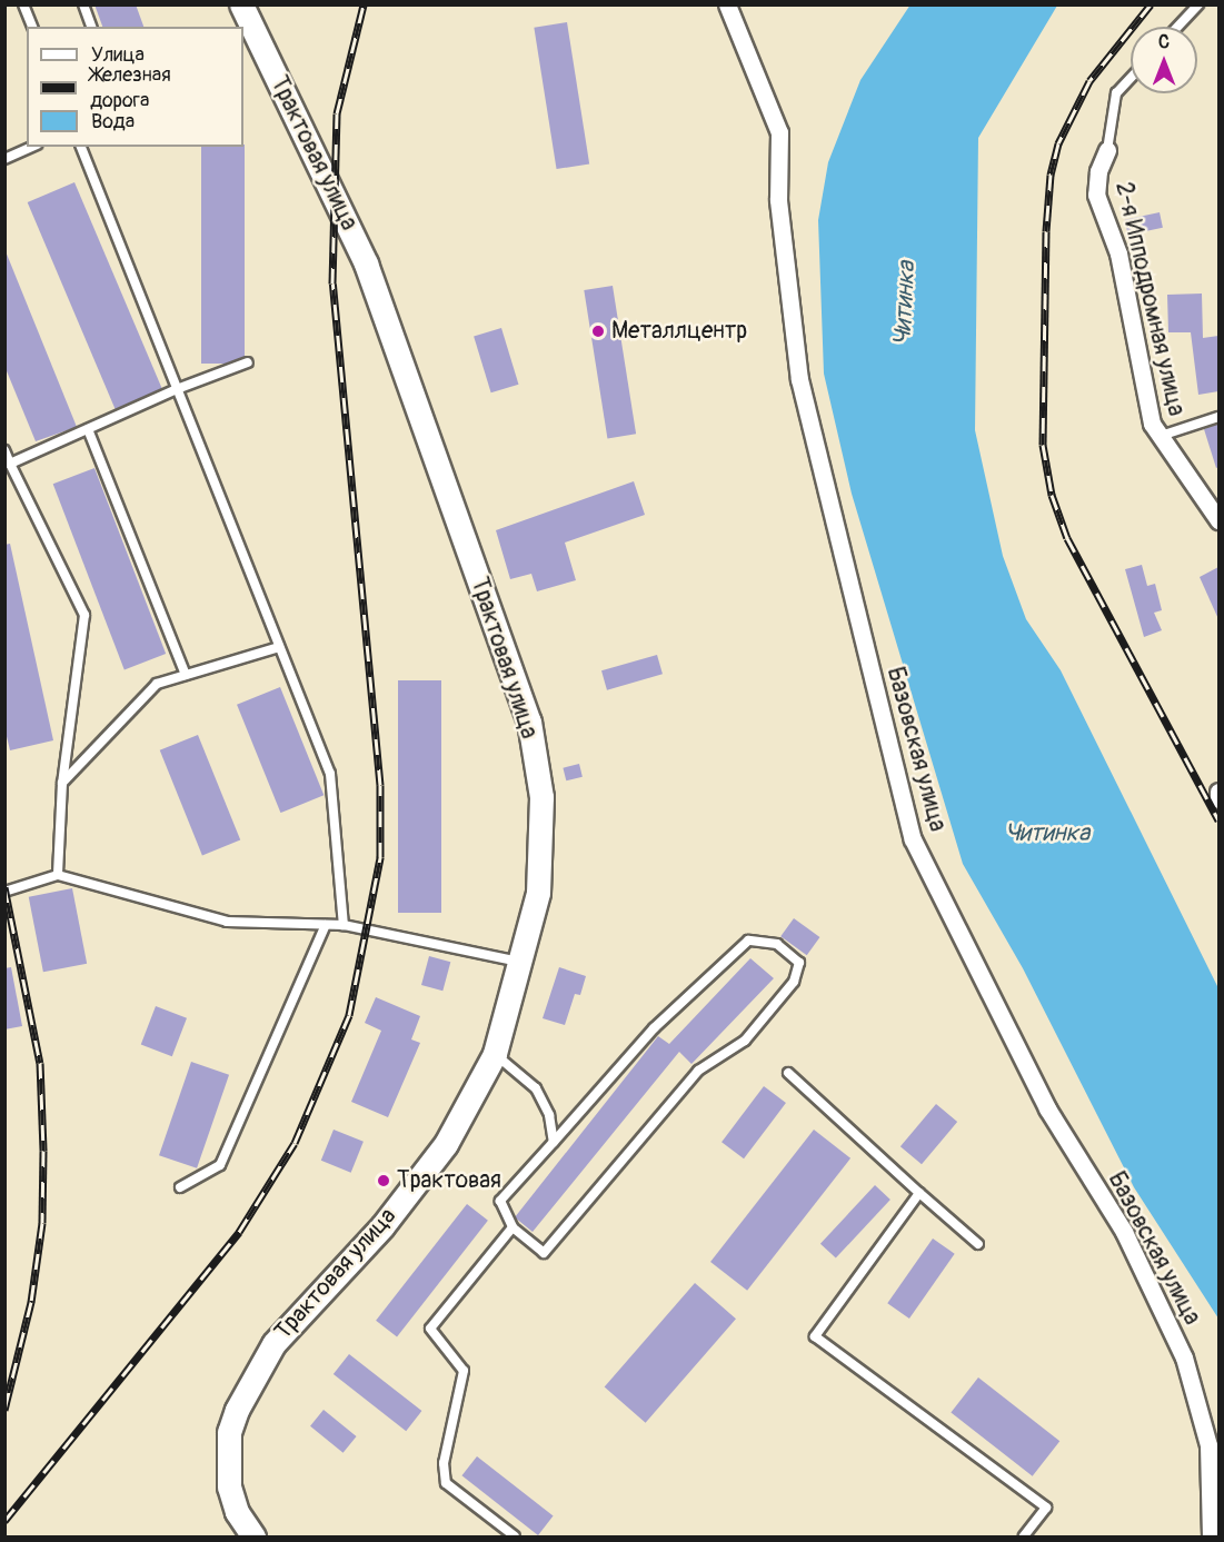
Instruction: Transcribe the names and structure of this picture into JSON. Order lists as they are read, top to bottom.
{
  "streets": {
    "main road": ["Трактовая улица"],
    "street": ["2-я Ипподромная улица", "Базовская улица"]
  },
  "water": ["Читинка"],
  "places": ["Металлцентр", "Трактовая"],
  "legend": ["Улица", "Железная дорога", "Вода"],
  "north": "top"
}
